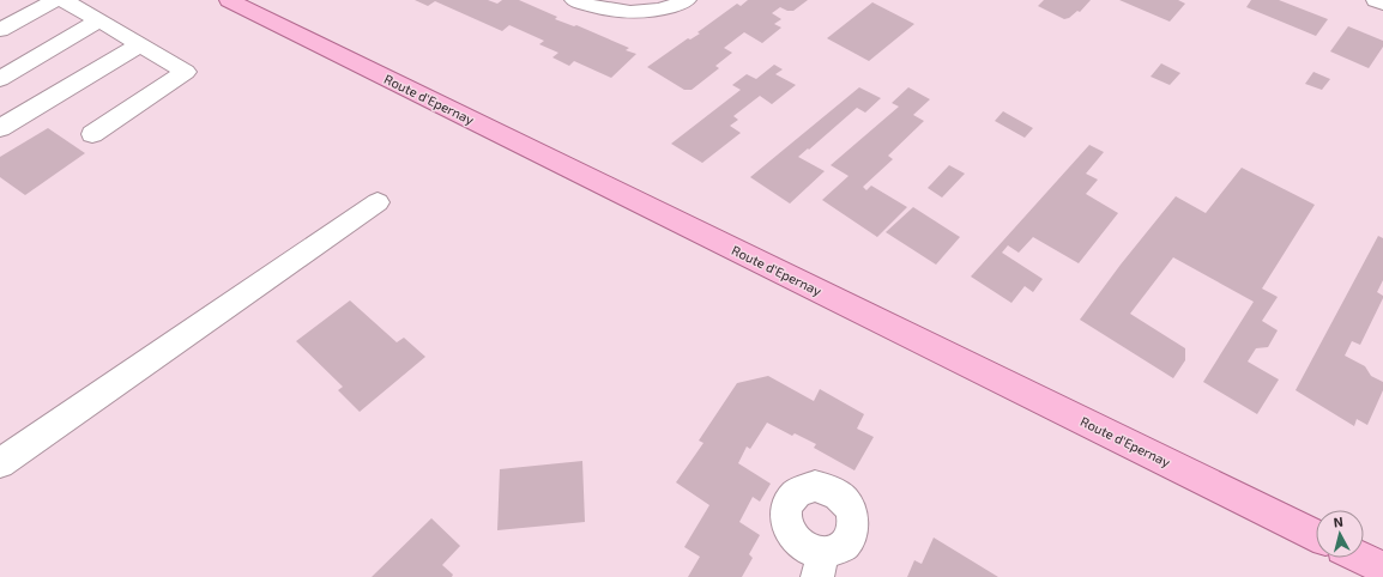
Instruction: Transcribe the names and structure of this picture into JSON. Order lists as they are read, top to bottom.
{
  "streets": {
    "main road": ["Route d'Epernay"]
  },
  "north": "top"
}
